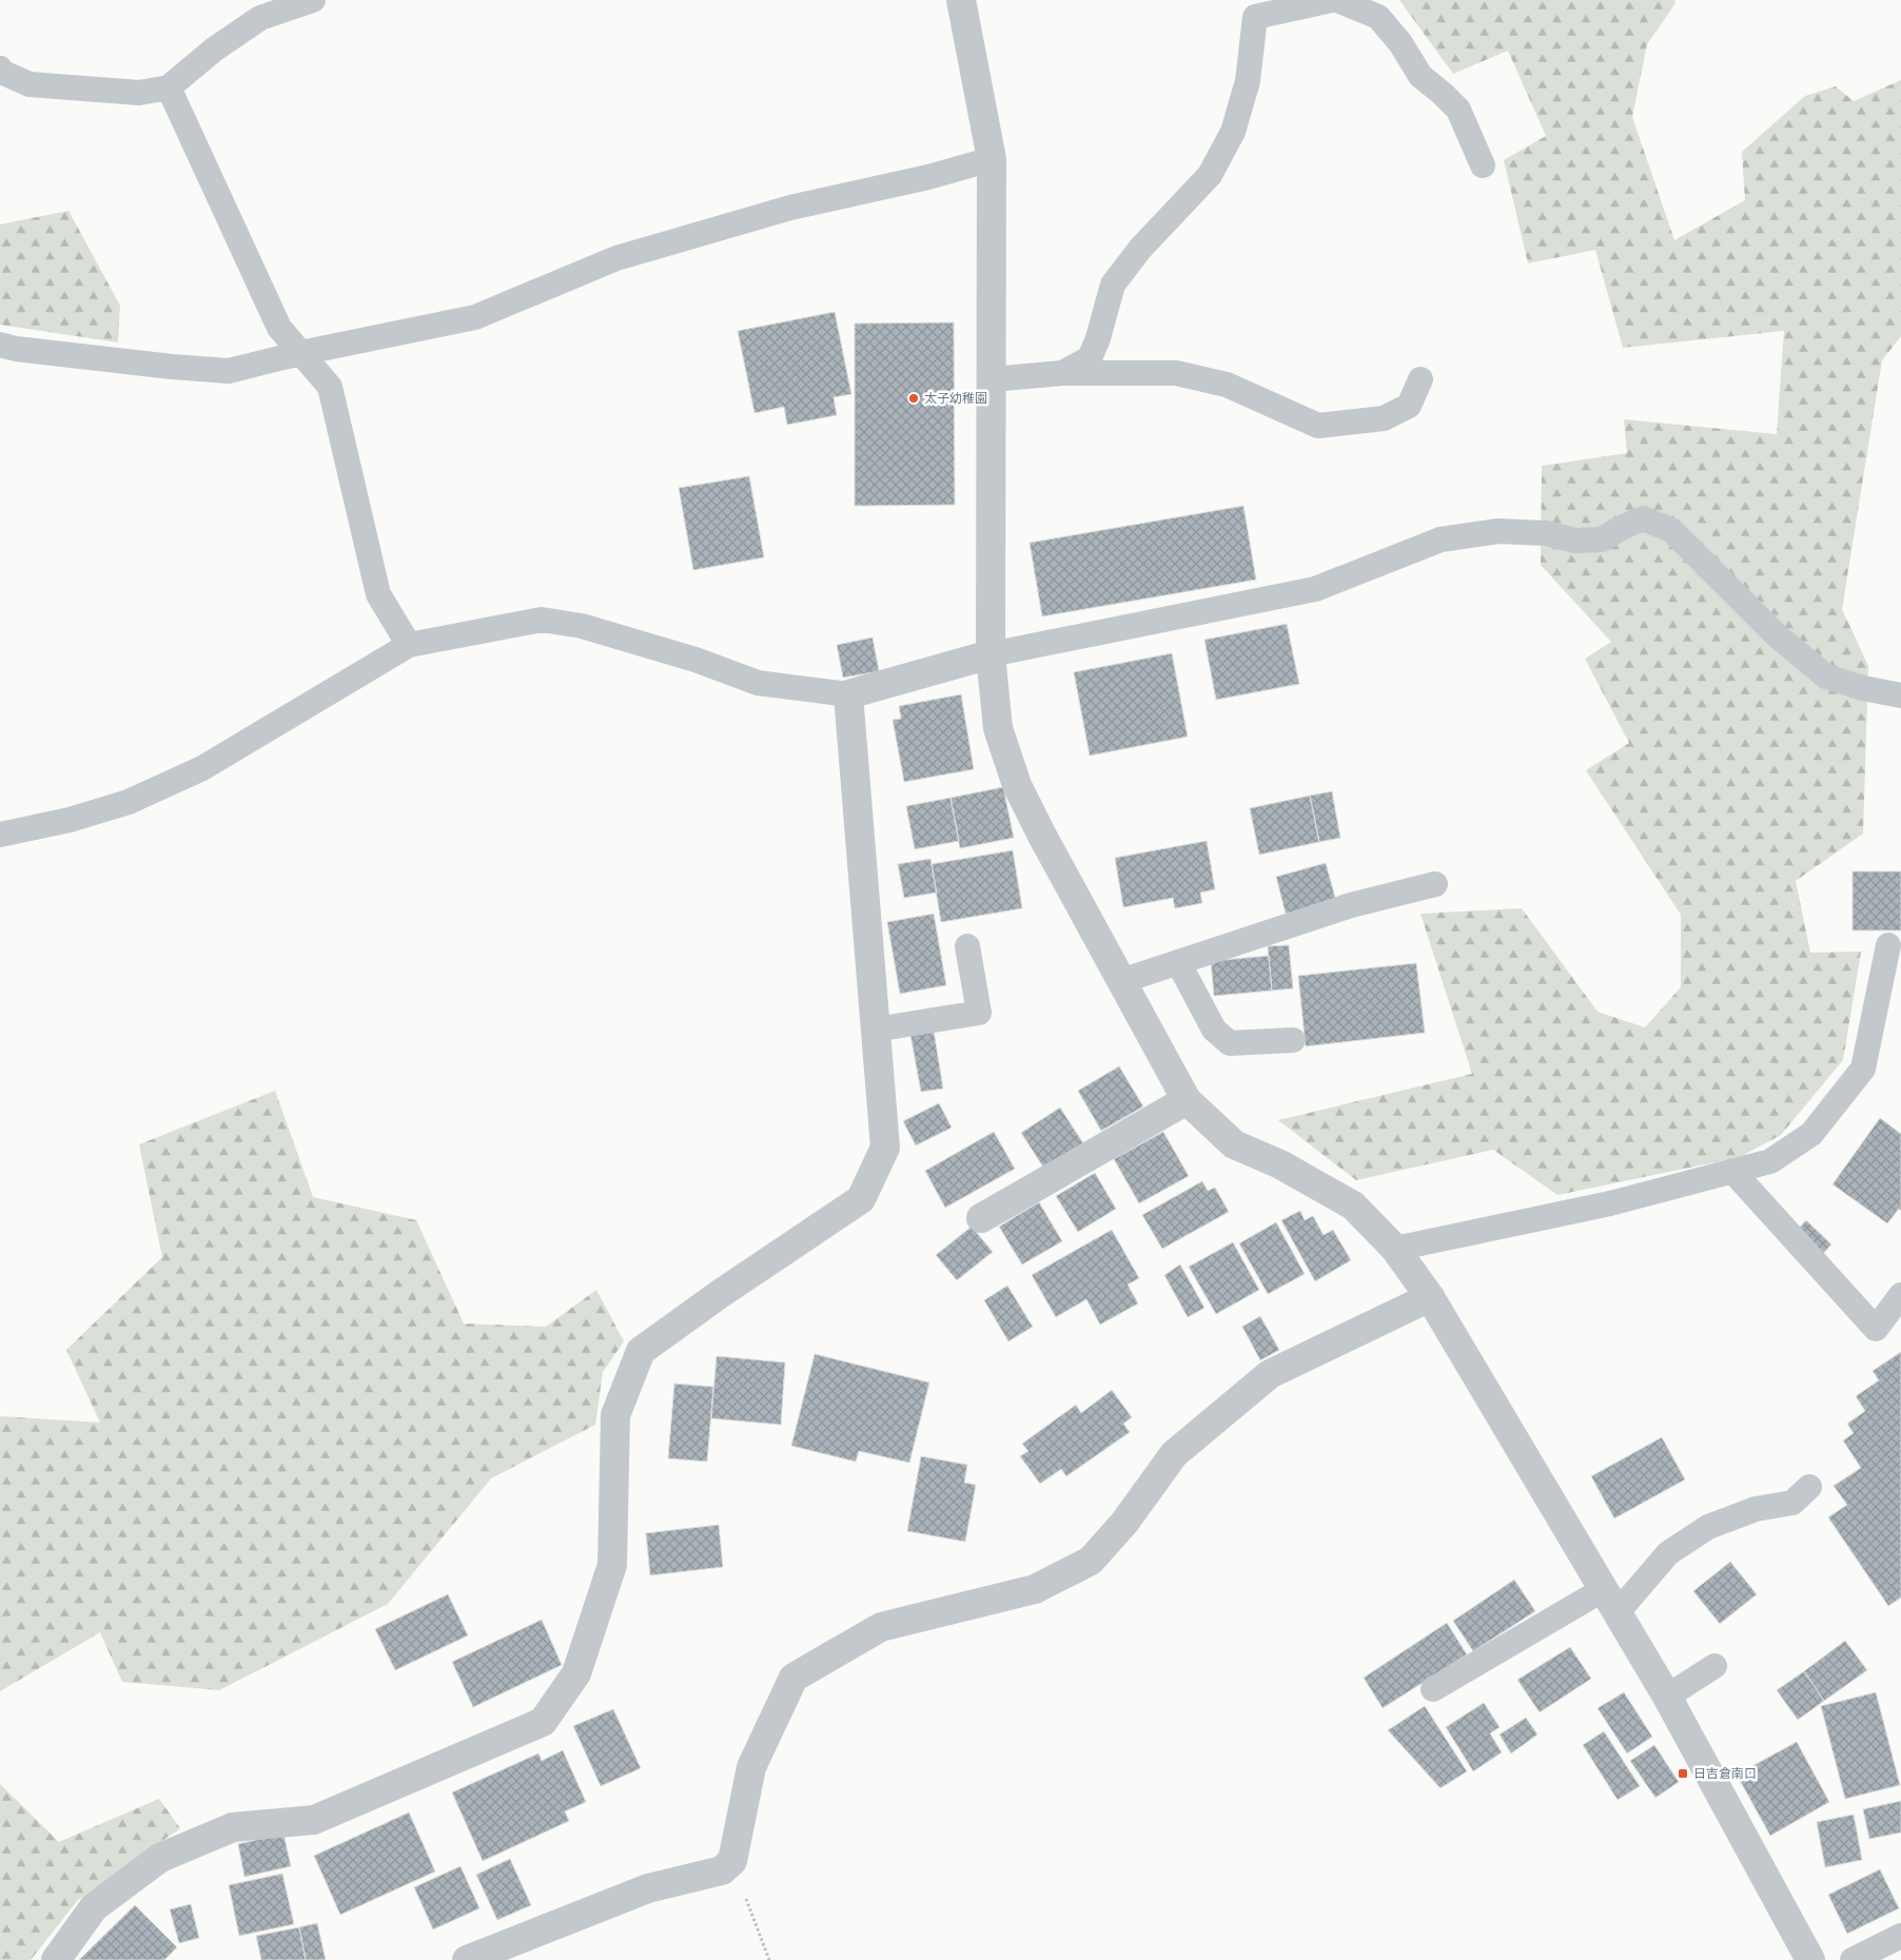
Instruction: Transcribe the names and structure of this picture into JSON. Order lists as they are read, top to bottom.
{
  "places": {
    "other": ["太子幼稚園"],
    "transit": ["日吉倉南口"]
  }
}
